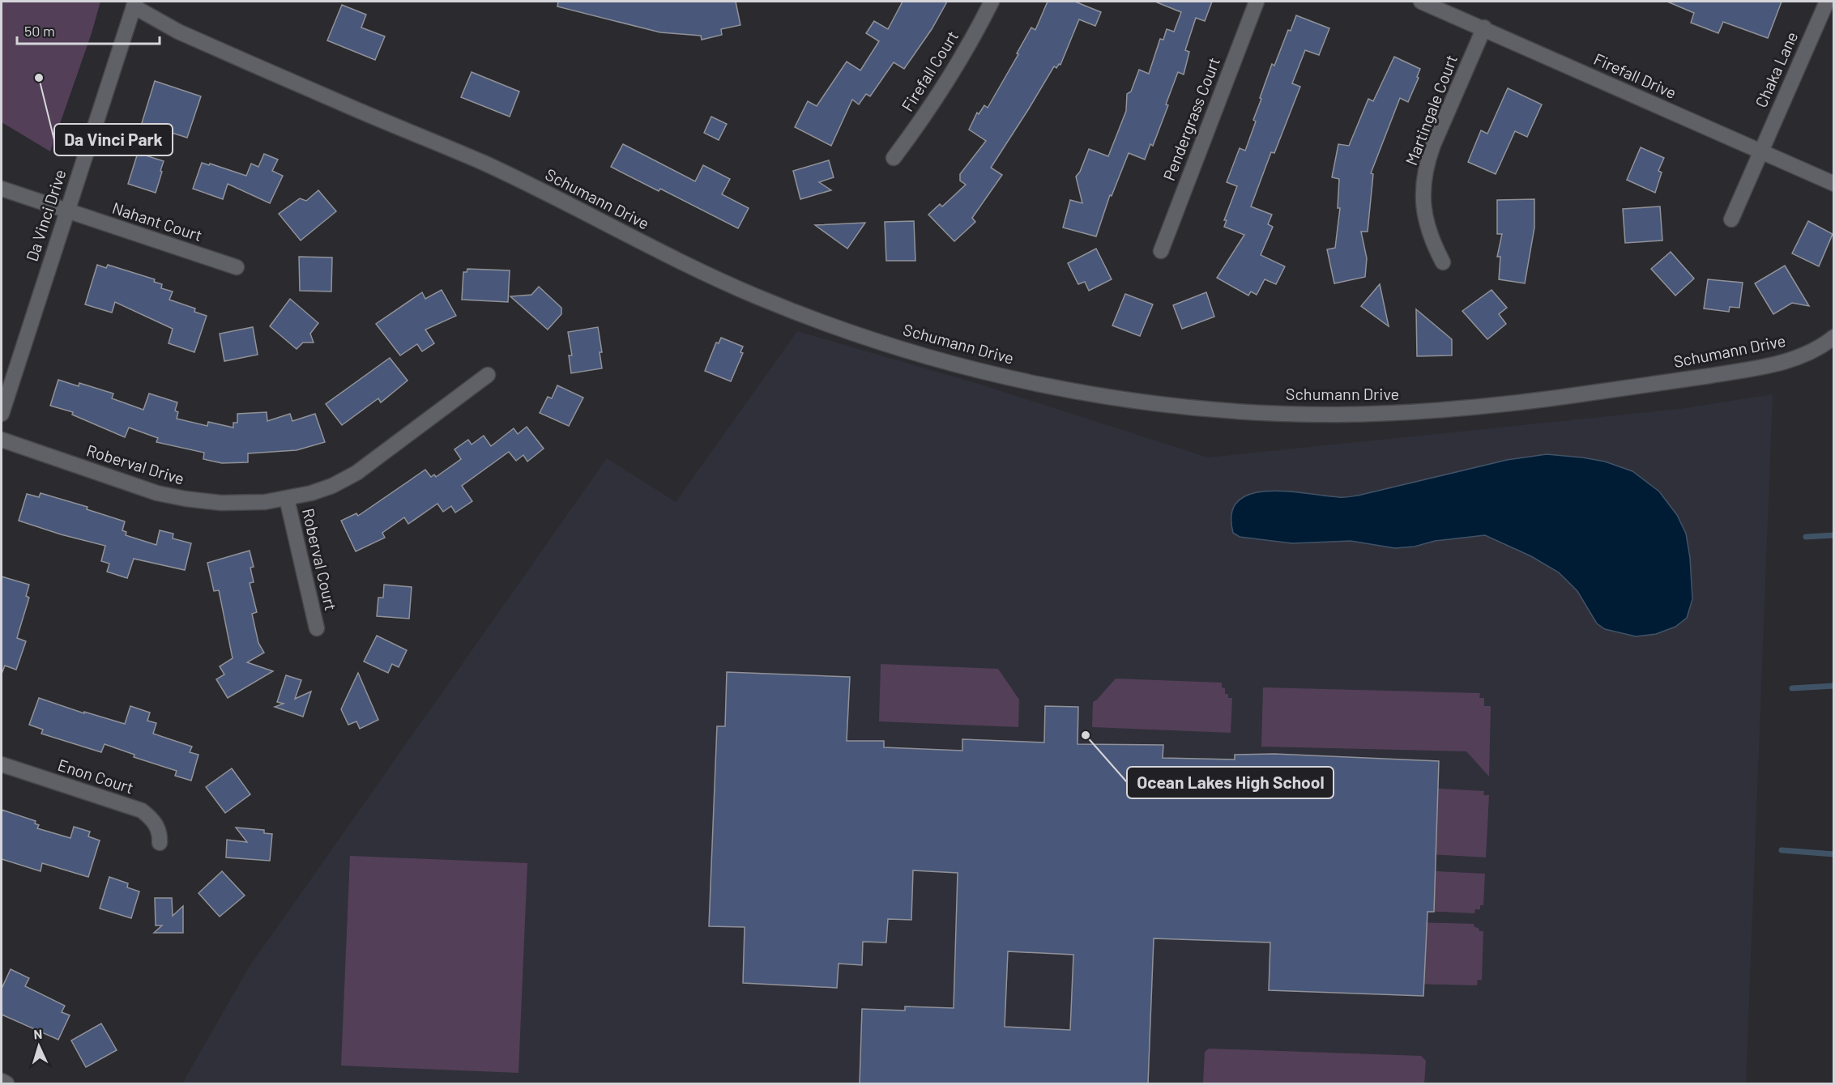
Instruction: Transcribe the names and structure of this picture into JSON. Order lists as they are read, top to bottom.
{
  "streets": {
    "street": [
      "Chaka Lane",
      "Firefall Court",
      "Firefall Drive",
      "Martingale Court",
      "Pendergrass Court",
      "Schumann Drive",
      "Da Vinci Drive",
      "Nahant Court",
      "Roberval Drive",
      "Roberval Court",
      "Enon Court"
    ]
  },
  "crossings": [
    ["Chaka Lane", "Firefall Drive"],
    ["Firefall Drive", "Martingale Court"],
    ["Schumann Drive", "Da Vinci Drive"],
    ["Da Vinci Drive", "Nahant Court"],
    ["Roberval Drive", "Roberval Court"]
  ],
  "places": ["Da Vinci Park", "Ocean Lakes High School"],
  "scale_bar": "50 m",
  "north": "top"
}
